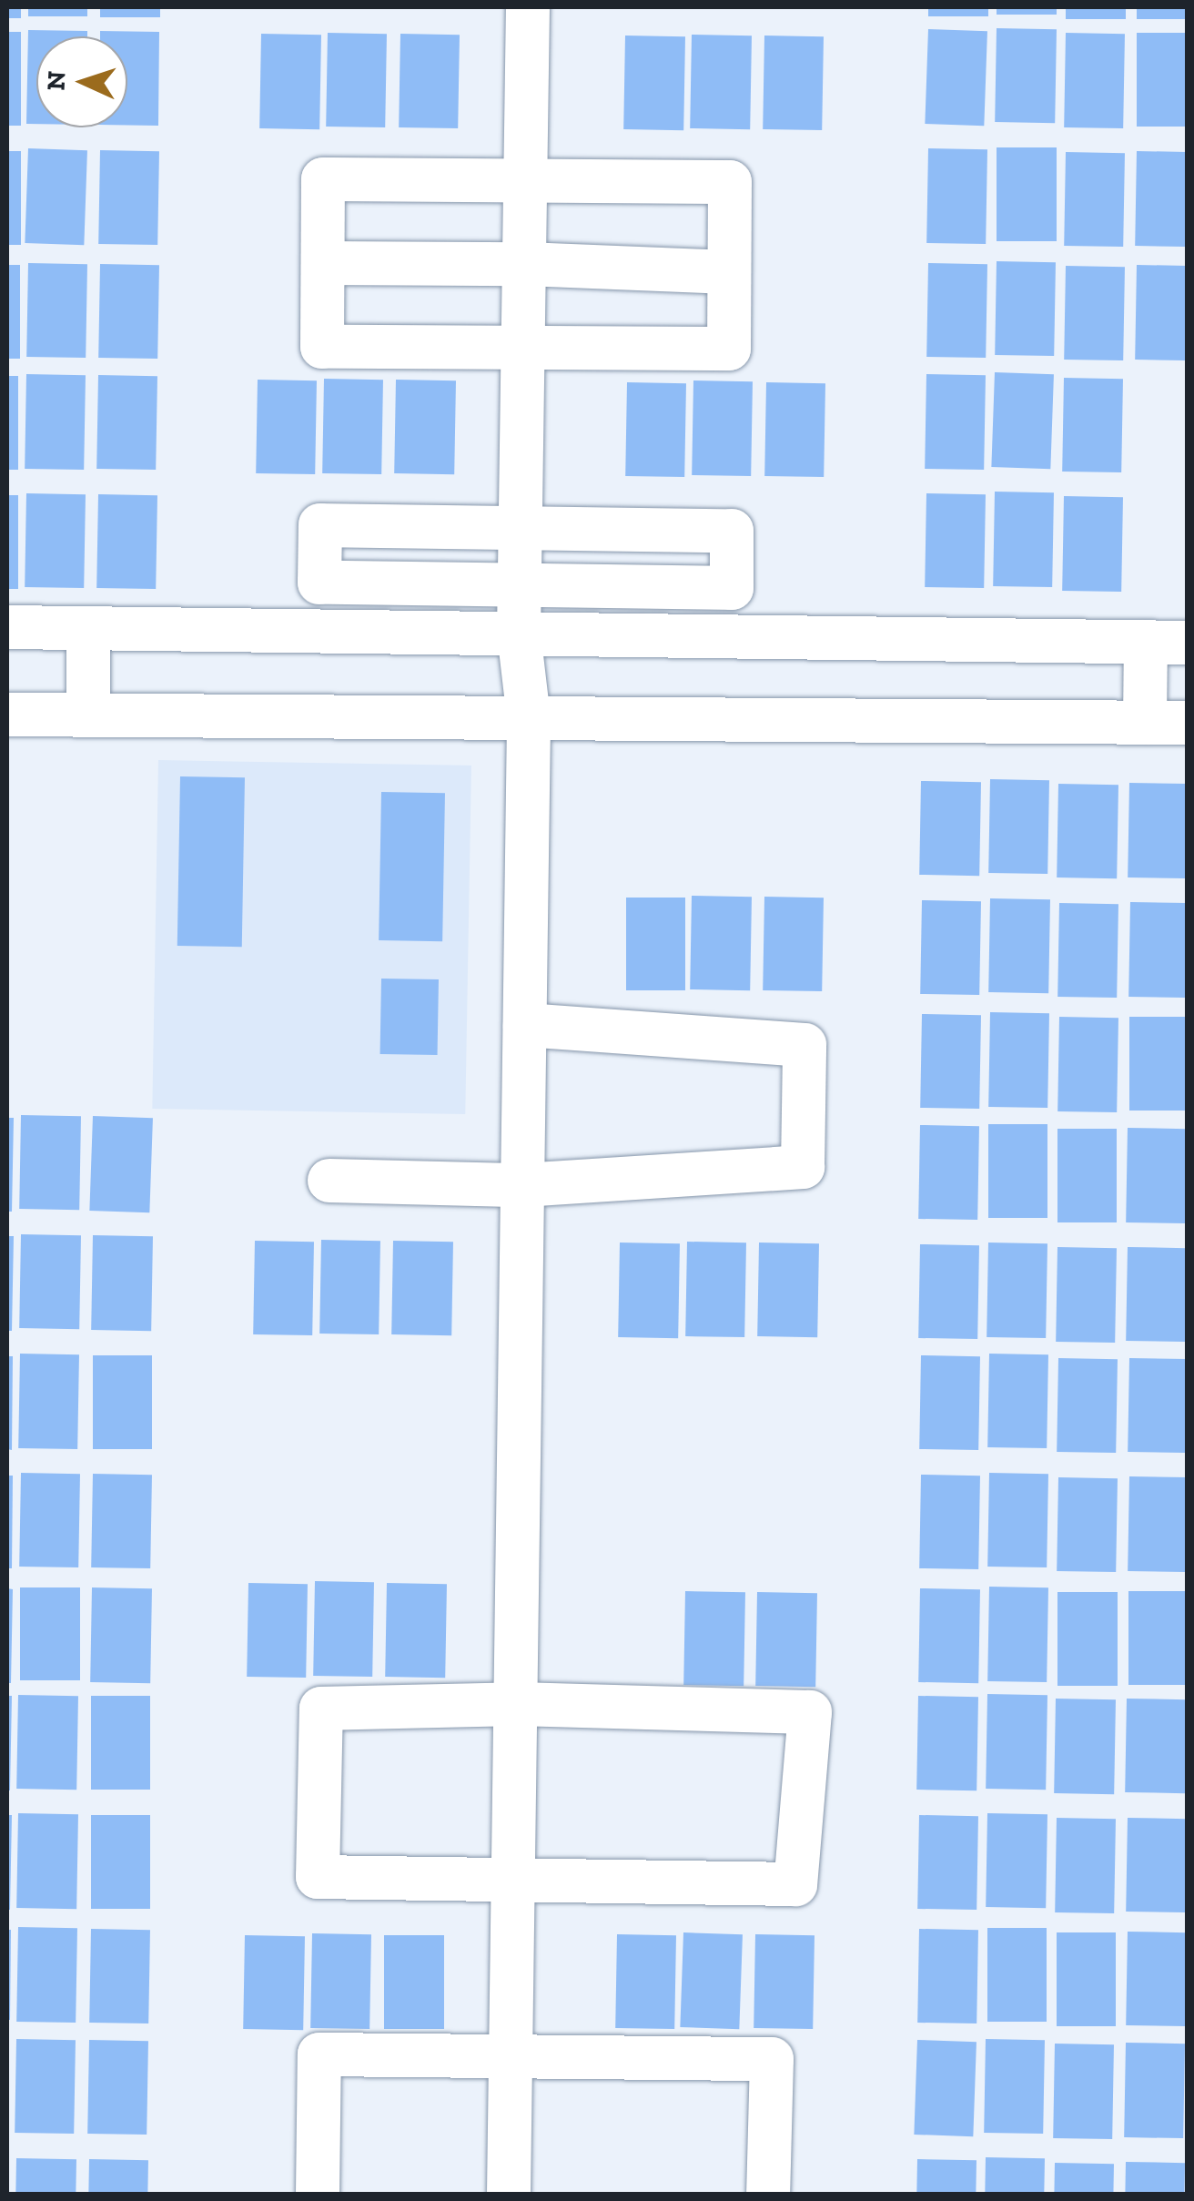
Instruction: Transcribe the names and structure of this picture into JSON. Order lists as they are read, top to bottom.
{
  "north": "left"
}
